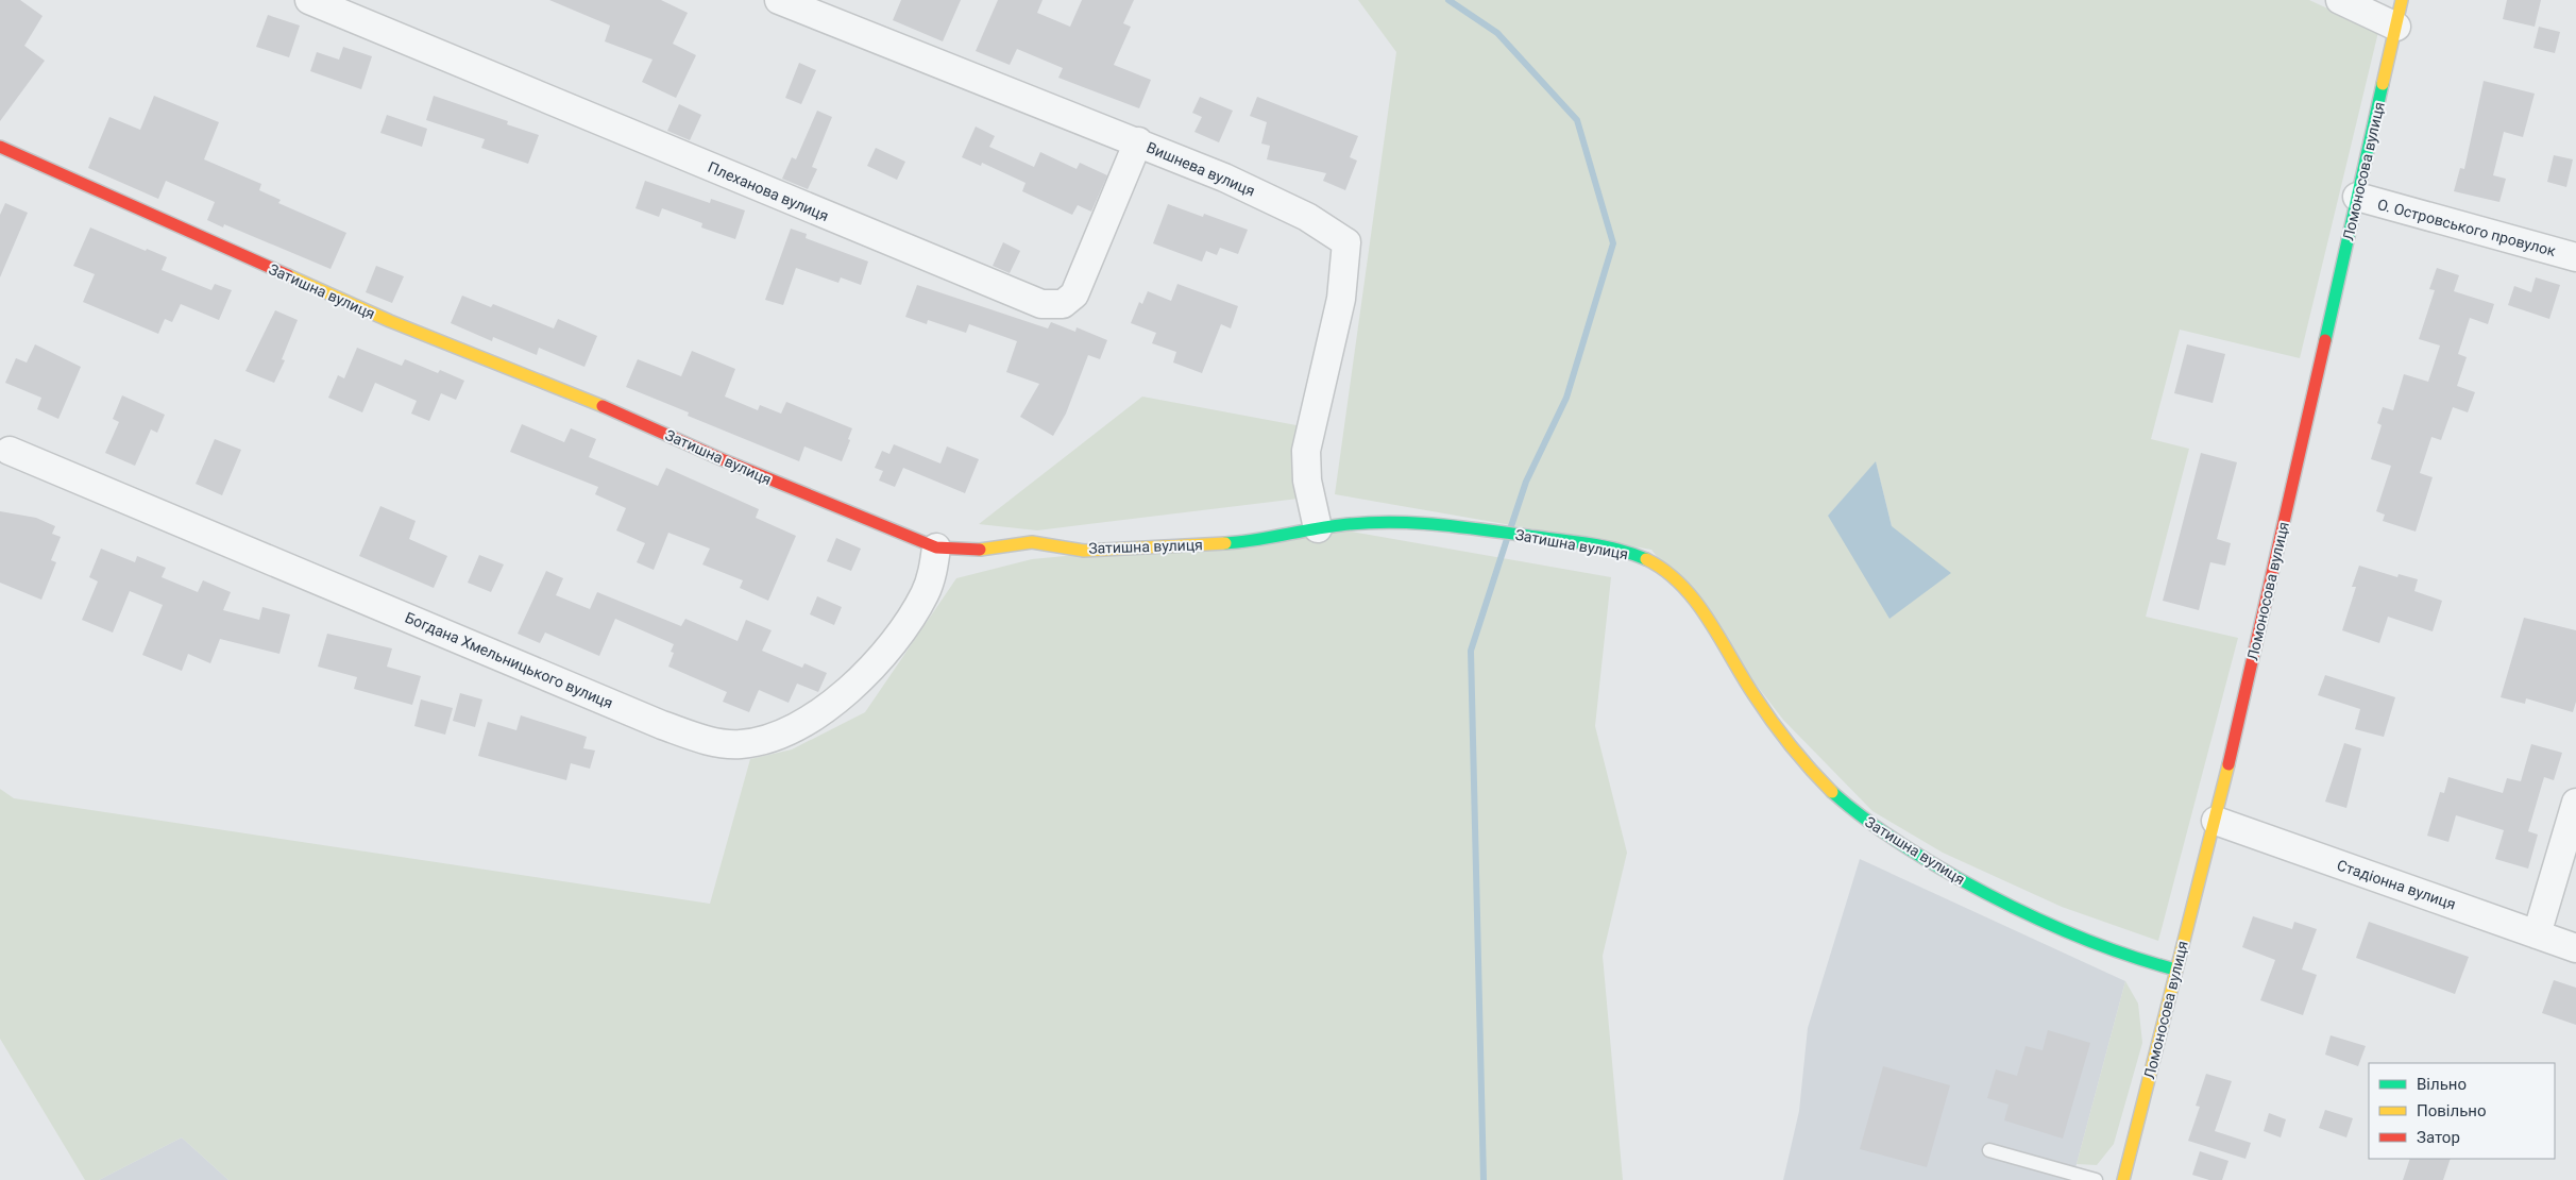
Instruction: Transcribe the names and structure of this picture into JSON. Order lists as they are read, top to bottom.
{
  "streets": {
    "street": [
      "Вишнева вулиця",
      "Ломоносова вулиця",
      "Плеханова вулиця",
      "O. Островського провулок",
      "Затишна вулиця",
      "Богдана Хмельницького вулиця",
      "Стадіонна вулиця"
    ]
  },
  "crossings": [
    ["Вишнева вулиця", "Плеханова вулиця"],
    ["Вишнева вулиця", "Затишна вулиця"],
    ["Ломоносова вулиця", "O. Островського провулок"],
    ["Ломоносова вулиця", "Затишна вулиця"],
    ["Ломоносова вулиця", "Стадіонна вулиця"],
    ["Затишна вулиця", "Богдана Хмельницького вулиця"]
  ],
  "legend": ["Вільно", "Повільно", "Затор"]
}
